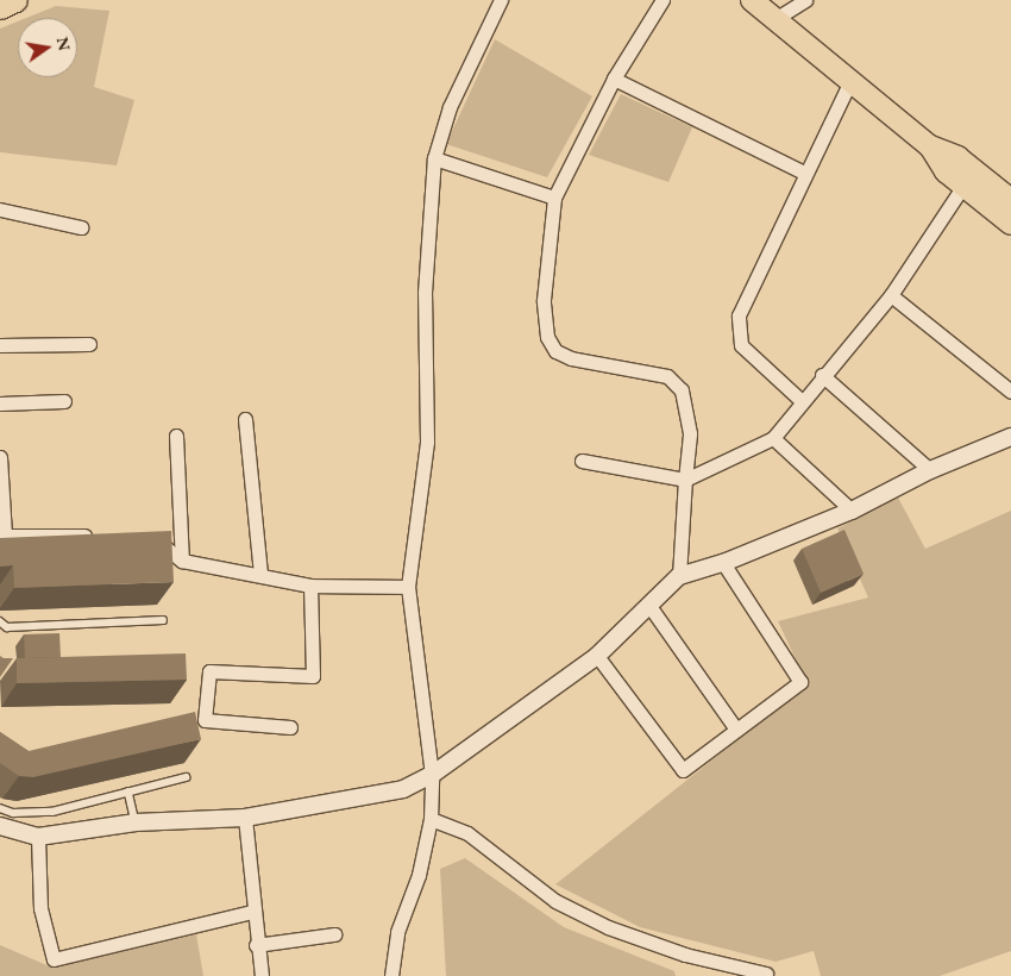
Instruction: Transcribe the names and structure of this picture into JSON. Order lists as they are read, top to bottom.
{
  "north": "right"
}
